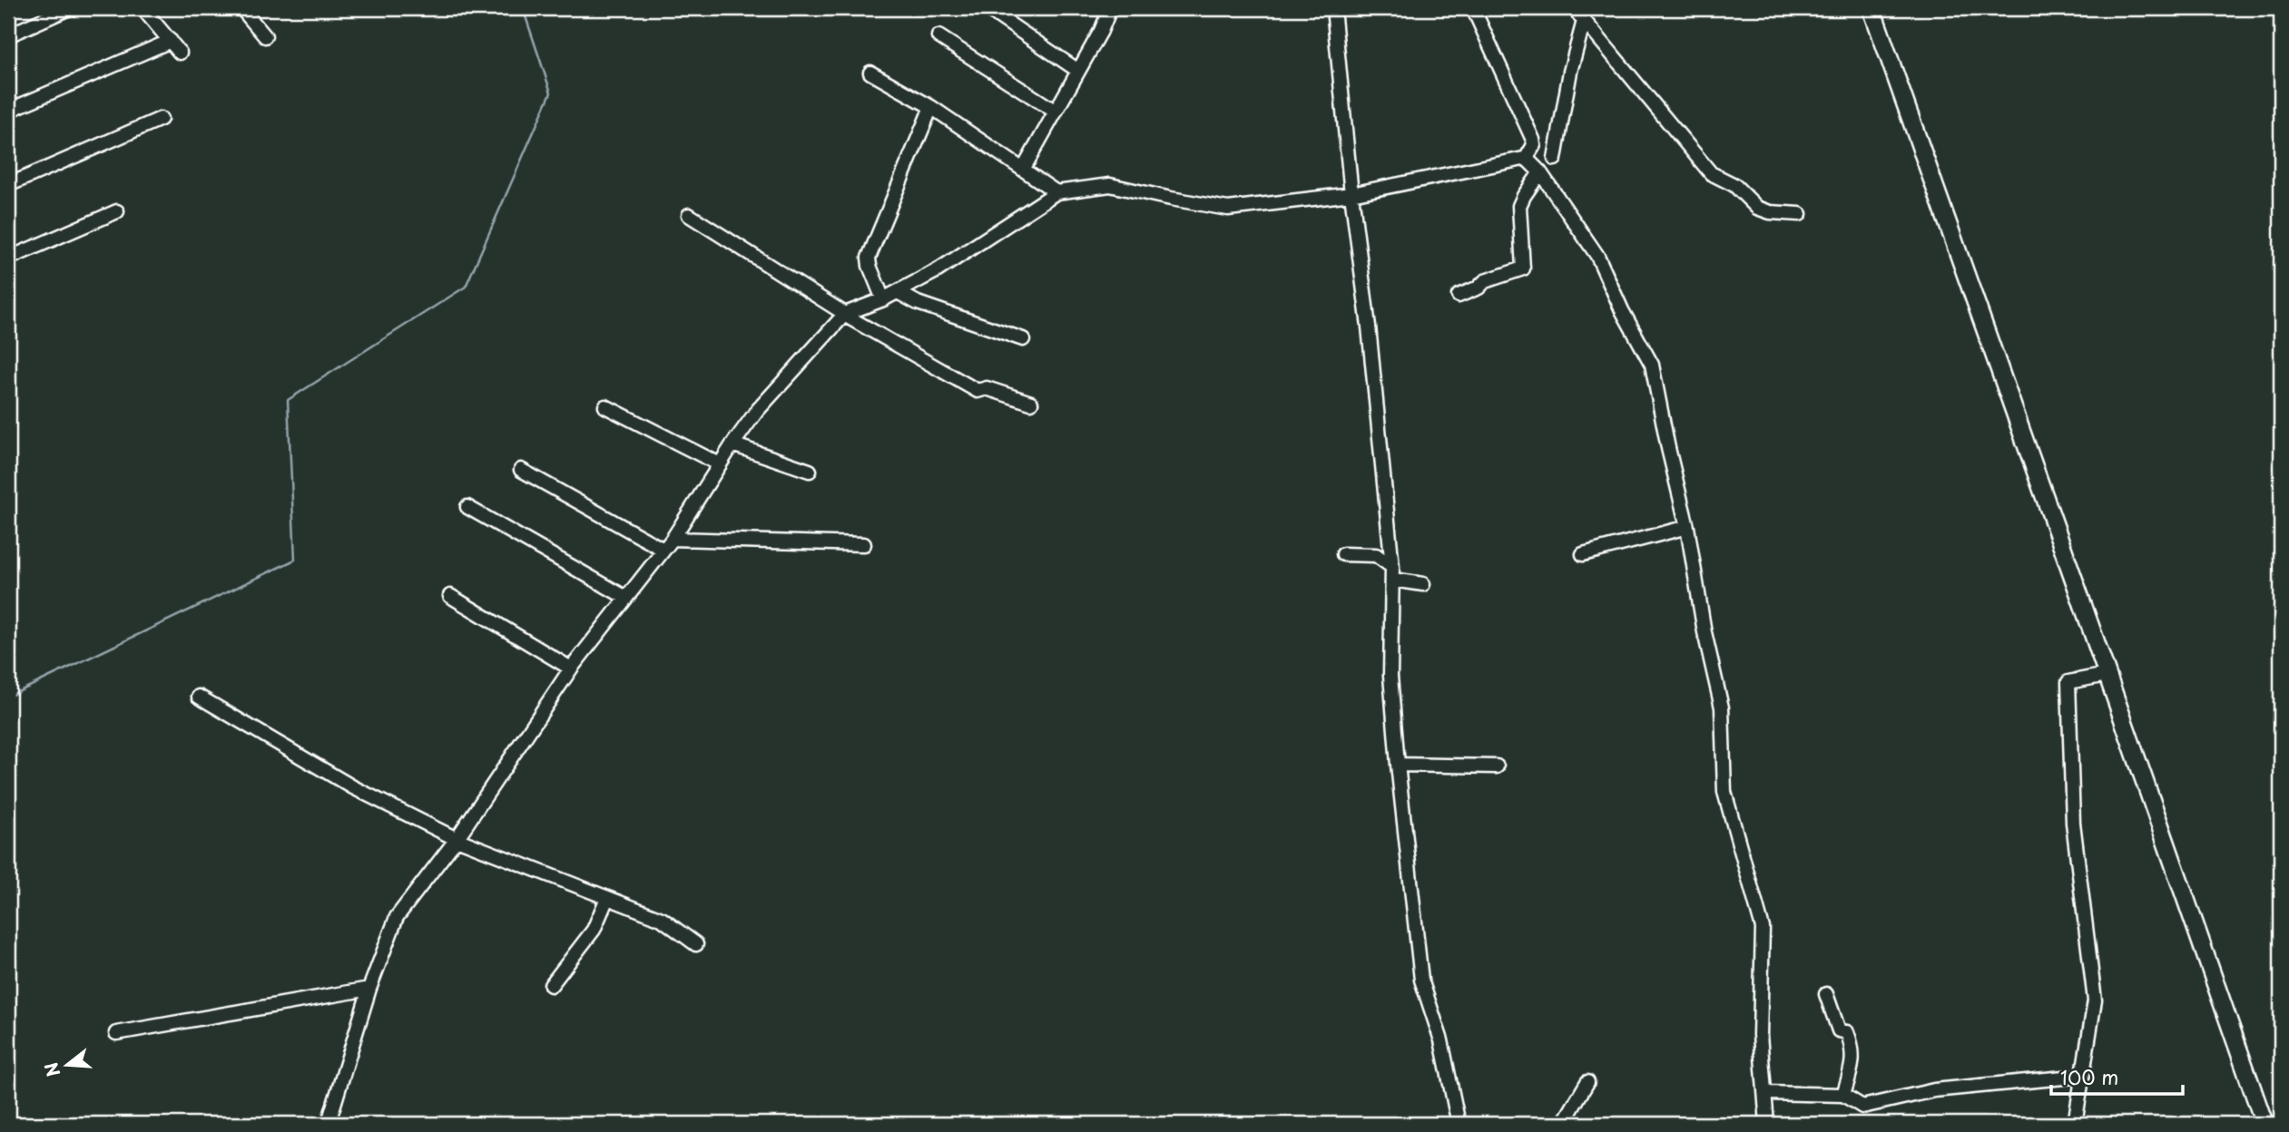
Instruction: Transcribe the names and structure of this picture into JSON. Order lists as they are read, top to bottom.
{
  "scale_bar": "100 m",
  "north": "left"
}
